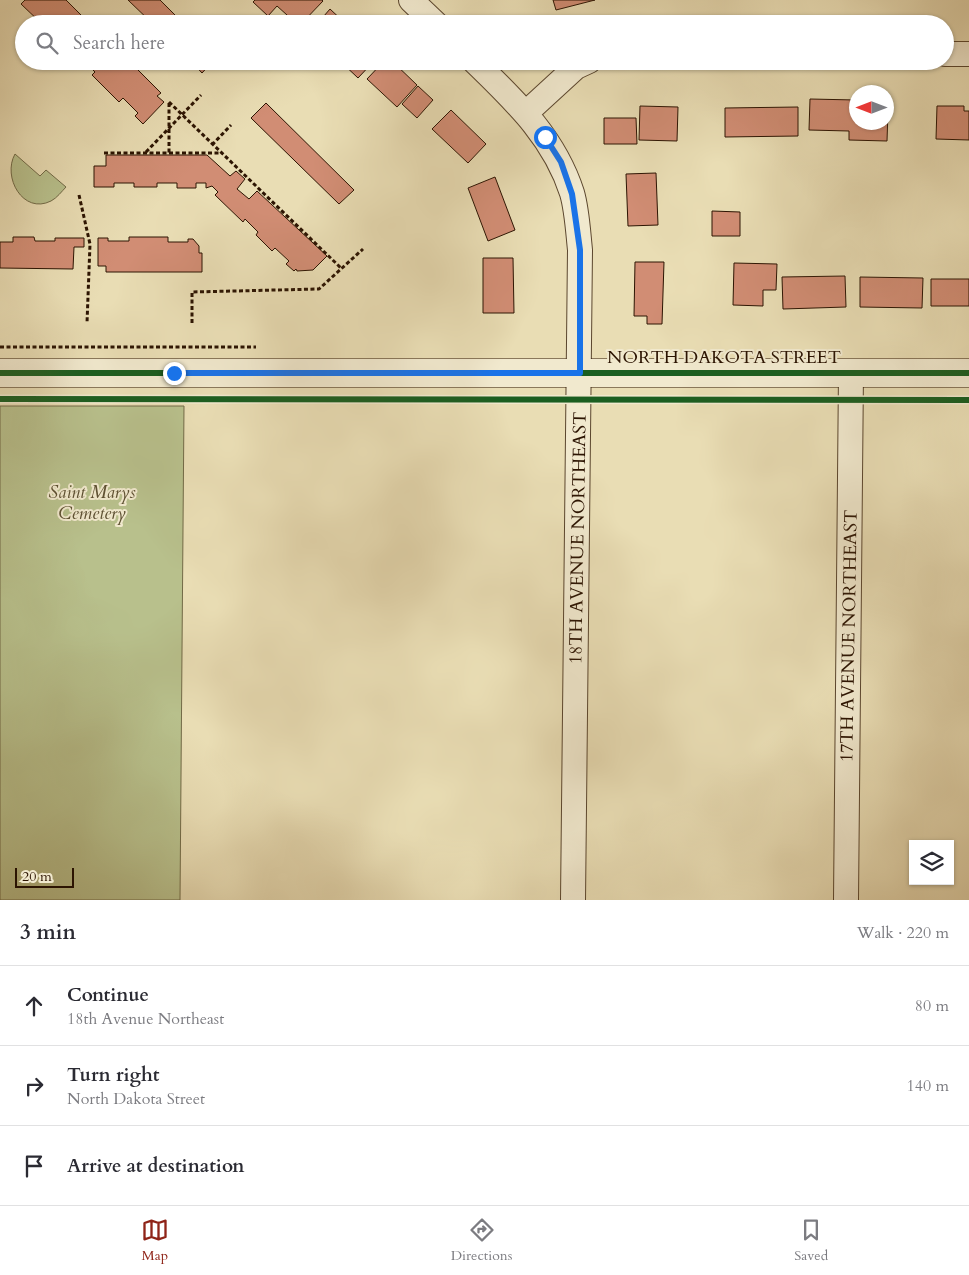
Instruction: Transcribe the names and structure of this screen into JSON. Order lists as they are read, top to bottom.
{
  "streets": {
    "street": ["NORTH DAKOTA STREET", "18TH AVENUE NORTHEAST", "17TH AVENUE NORTHEAST"]
  },
  "crossings": [
    ["NORTH DAKOTA STREET", "18TH AVENUE NORTHEAST"],
    ["NORTH DAKOTA STREET", "17TH AVENUE NORTHEAST"]
  ],
  "parks": ["Saint Marys Cemetery"],
  "scale_bar": "20 m",
  "north": "left",
  "page": {
    "search": "Search here",
    "scale": "20 m",
    "heading": ["3 min", "Walk · 220 m"],
    "list": [
      ["Continue", "18th Avenue Northeast", "80 m"],
      ["Turn right", "North Dakota Street", "140 m"],
      "Arrive at destination"
    ],
    "nav": ["Map", "Directions", "Saved"]
  }
}
